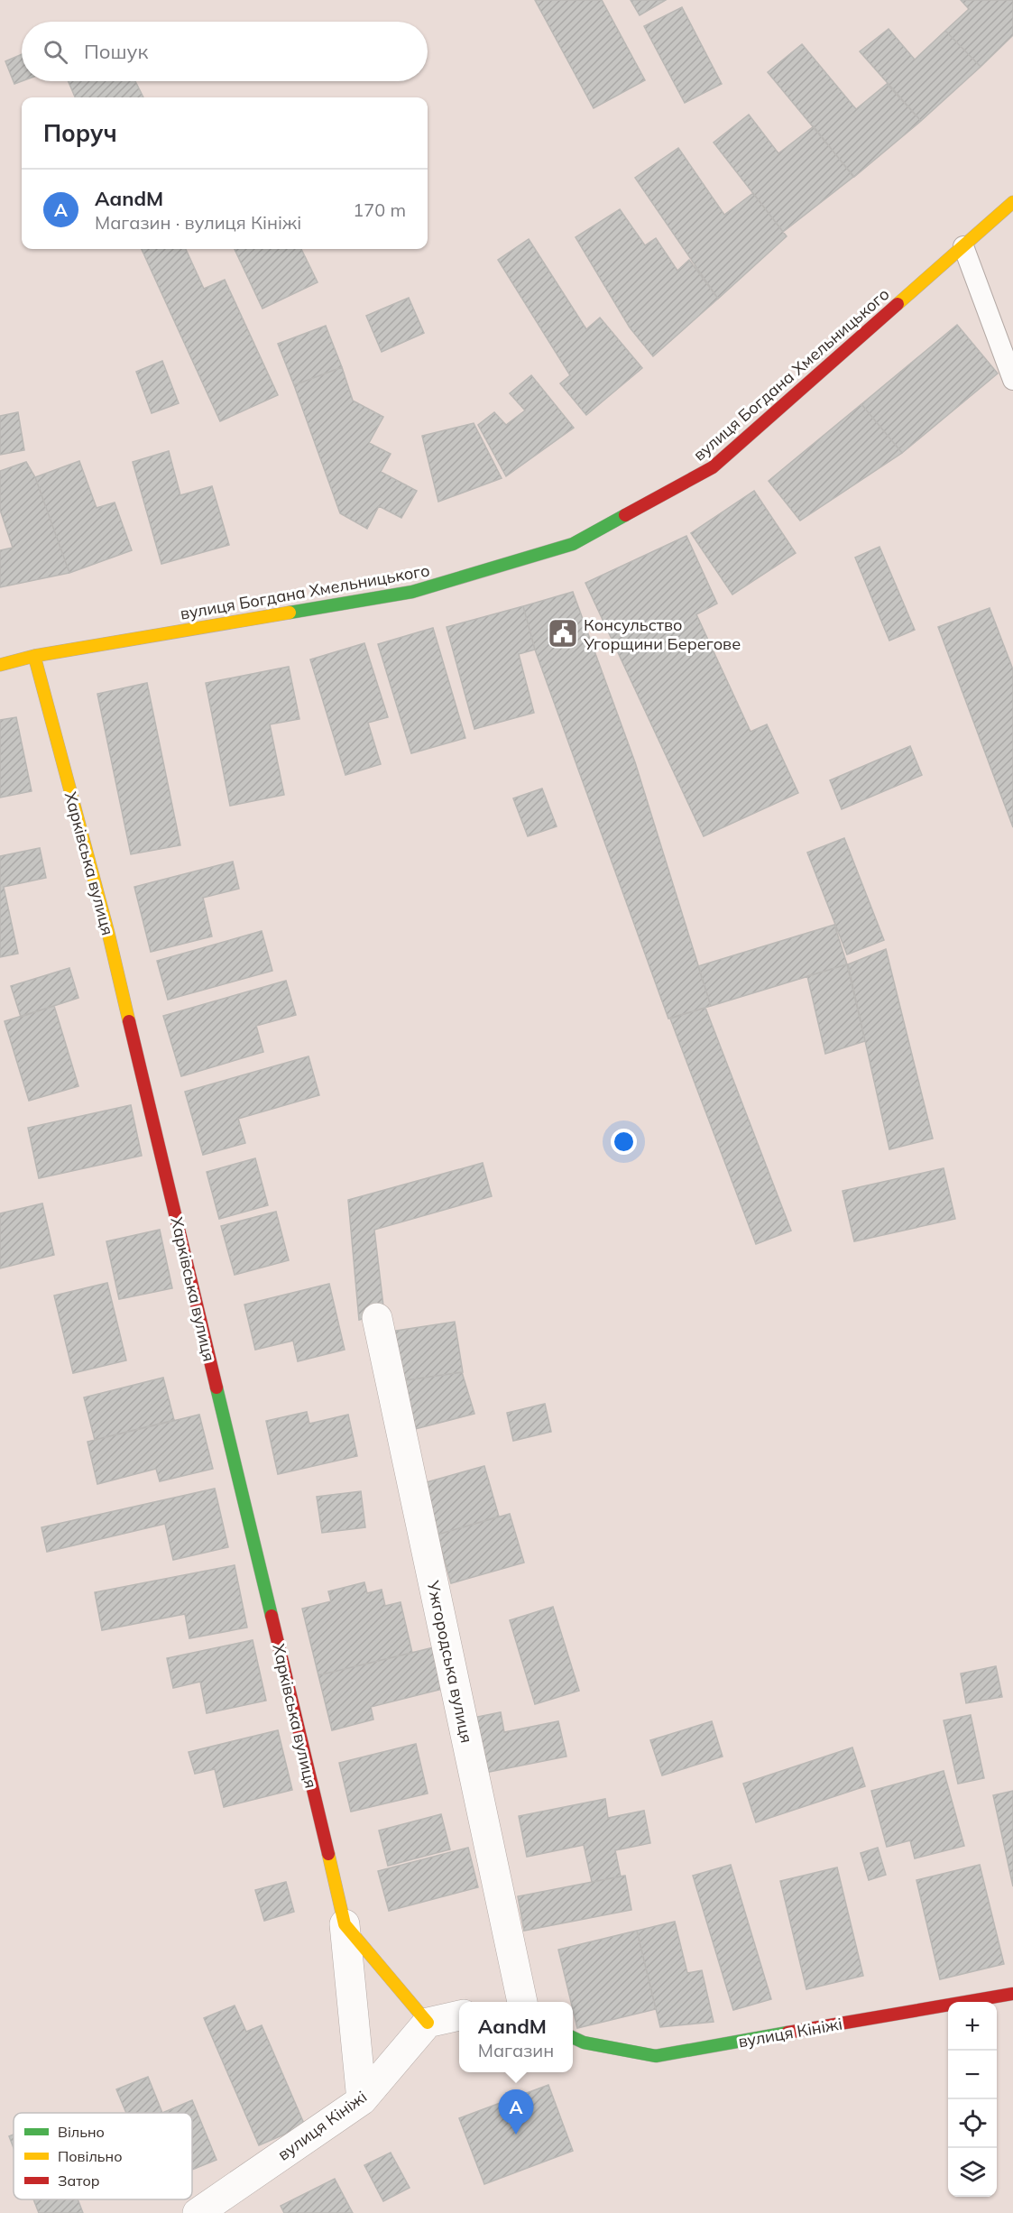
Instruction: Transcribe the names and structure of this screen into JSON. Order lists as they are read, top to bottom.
{
  "streets": {
    "main road": ["вулиця Богдана Хмельницького", "Харківська вулиця", "вулиця Кініжі"],
    "street": ["Ужгородська вулиця"]
  },
  "crossings": [
    ["вулиця Богдана Хмельницького", "Харківська вулиця"],
    ["Харківська вулиця", "вулиця Кініжі"]
  ],
  "places": {
    "public building": ["Консульство Угорщини Берегове"]
  },
  "legend": ["Вільно", "Повільно", "Затор"],
  "page": {
    "search": "Пошук",
    "heading": "Поруч",
    "list": [
      {
        "mark": "A",
        "name": "AandM",
        "note": "Магазин · вулиця Кініжі",
        "value": "170 m"
      }
    ],
    "map_buttons": ["+", "−"],
    "popup": ["AandM", "Магазин"],
    "pins": "A"
  }
}
